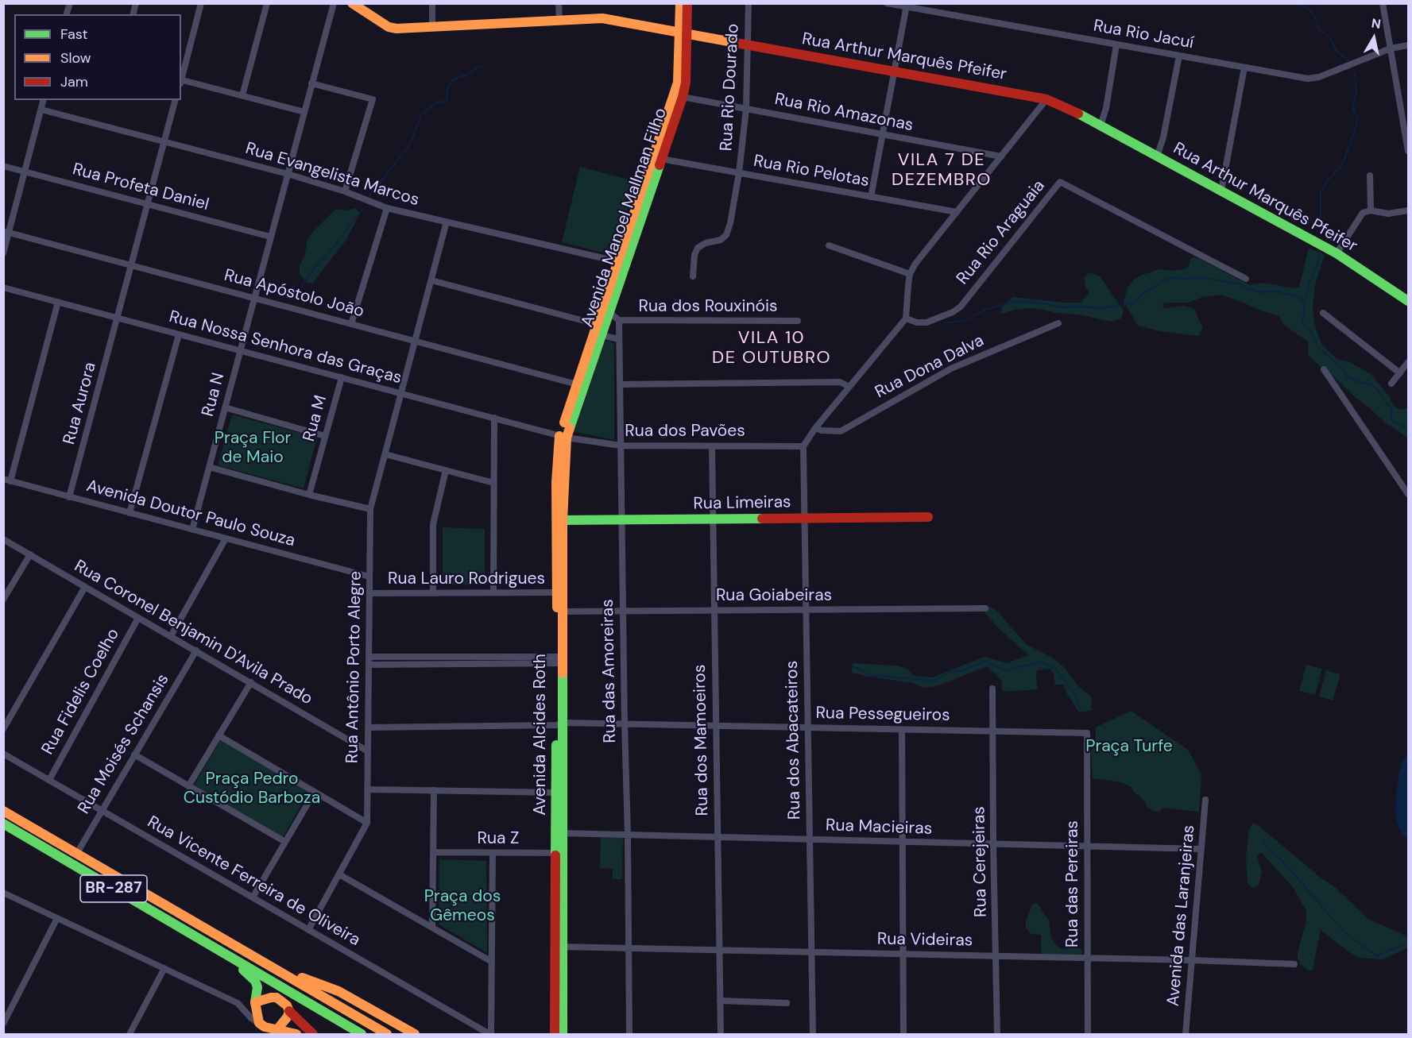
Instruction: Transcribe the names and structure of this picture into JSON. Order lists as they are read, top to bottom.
{
  "streets": {
    "main road": [
      "Rua Arthur Marquês Pfeifer",
      "Avenida Manoel Mallman Filho",
      "Rua Limeiras",
      "Avenida Alcides Roth",
      "BR-287"
    ],
    "street": [
      "Rua Rio Jacuí",
      "Rua Rio Dourado",
      "Rua Rio Amazonas",
      "Rua Rio Pelotas",
      "Rua Evangelista Marcos",
      "Rua Profeta Daniel",
      "Rua Rio Araguaia",
      "Rua Apóstolo João",
      "Rua dos Rouxinóis",
      "Rua Nossa Senhora das Graças",
      "Rua Dona Dalva",
      "Rua N",
      "Rua Aurora",
      "Rua M",
      "Rua dos Pavões",
      "Avenida Doutor Paulo Souza",
      "Rua Lauro Rodrigues",
      "Rua Goiabeiras",
      "Rua Coronel Benjamin D'Avila Prado",
      "Rua Antônio Porto Alegre",
      "Rua das Amoreiras",
      "Rua Fidelis Coelho",
      "Rua Pessegueiros",
      "Rua dos Mamoeiros",
      "Rua dos Abacateiros",
      "Rua Moisés Schansis",
      "Rua Macieiras",
      "Rua Z",
      "Rua Cerejeiras",
      "Rua Vicente Ferreira de Oliveira",
      "Rua das Pereiras",
      "Avenida das Laranjeiras",
      "Rua Videiras"
    ]
  },
  "crossings": [
    ["Rua Arthur Marquês Pfeifer", "Rua Rio Dourado"],
    ["Rua Arthur Marquês Pfeifer", "Avenida Manoel Mallman Filho"],
    ["Rua Rio Dourado", "Rua Rio Amazonas"],
    ["Rua Rio Dourado", "Rua Rio Pelotas"],
    ["Rua Rio Amazonas", "Avenida Manoel Mallman Filho"],
    ["Rua Rio Pelotas", "Avenida Manoel Mallman Filho"],
    ["Rua Evangelista Marcos", "Avenida Manoel Mallman Filho"],
    ["Rua Evangelista Marcos", "Rua N"],
    ["Rua Evangelista Marcos", "Rua Aurora"],
    ["Rua Evangelista Marcos", "Rua Antônio Porto Alegre"],
    ["Rua Profeta Daniel", "Rua N"],
    ["Rua Profeta Daniel", "Rua Aurora"],
    ["Avenida Manoel Mallman Filho", "Rua Apóstolo João"],
    ["Avenida Manoel Mallman Filho", "Rua Nossa Senhora das Graças"],
    ["Avenida Manoel Mallman Filho", "Rua dos Pavões"],
    ["Avenida Manoel Mallman Filho", "Avenida Alcides Roth"],
    ["Rua Apóstolo João", "Rua N"],
    ["Rua Apóstolo João", "Rua Aurora"],
    ["Rua Apóstolo João", "Rua Antônio Porto Alegre"],
    ["Rua dos Rouxinóis", "Rua das Amoreiras"],
    ["Rua Nossa Senhora das Graças", "Rua N"],
    ["Rua Nossa Senhora das Graças", "Rua Aurora"],
    ["Rua Nossa Senhora das Graças", "Rua M"],
    ["Rua Nossa Senhora das Graças", "Rua dos Pavões"],
    ["Rua Nossa Senhora das Graças", "Rua Antônio Porto Alegre"],
    ["Rua Nossa Senhora das Graças", "Avenida Alcides Roth"],
    ["Rua N", "Avenida Doutor Paulo Souza"],
    ["Rua Aurora", "Avenida Doutor Paulo Souza"],
    ["Rua dos Pavões", "Rua das Amoreiras"],
    ["Rua dos Pavões", "Avenida Alcides Roth"],
    ["Rua dos Pavões", "Rua dos Mamoeiros"],
    ["Rua dos Pavões", "Rua dos Abacateiros"],
    ["Rua Limeiras", "Rua das Amoreiras"],
    ["Rua Limeiras", "Avenida Alcides Roth"],
    ["Rua Limeiras", "Rua dos Mamoeiros"],
    ["Rua Limeiras", "Rua dos Abacateiros"],
    ["Avenida Doutor Paulo Souza", "Rua Antônio Porto Alegre"],
    ["Rua Lauro Rodrigues", "Rua Antônio Porto Alegre"],
    ["Rua Lauro Rodrigues", "Avenida Alcides Roth"],
    ["Rua Goiabeiras", "Rua das Amoreiras"],
    ["Rua Goiabeiras", "Avenida Alcides Roth"],
    ["Rua Goiabeiras", "Rua dos Mamoeiros"],
    ["Rua Goiabeiras", "Rua dos Abacateiros"],
    ["Rua Coronel Benjamin D'Avila Prado", "Rua Antônio Porto Alegre"],
    ["Rua Coronel Benjamin D'Avila Prado", "Rua Fidelis Coelho"],
    ["Rua Coronel Benjamin D'Avila Prado", "Rua Moisés Schansis"],
    ["Rua Antônio Porto Alegre", "Rua Pessegueiros"],
    ["Rua Antônio Porto Alegre", "Rua Vicente Ferreira de Oliveira"],
    ["Rua das Amoreiras", "Rua Pessegueiros"],
    ["Rua das Amoreiras", "Rua Macieiras"],
    ["Rua das Amoreiras", "Rua Videiras"],
    ["Rua Fidelis Coelho", "Rua Vicente Ferreira de Oliveira"],
    ["Rua Pessegueiros", "Avenida Alcides Roth"],
    ["Rua Pessegueiros", "Rua dos Mamoeiros"],
    ["Rua Pessegueiros", "Rua dos Abacateiros"],
    ["Rua Pessegueiros", "Rua Cerejeiras"],
    ["Rua Pessegueiros", "Rua das Pereiras"],
    ["Avenida Alcides Roth", "Rua Macieiras"],
    ["Avenida Alcides Roth", "Rua Z"],
    ["Avenida Alcides Roth", "Rua Videiras"],
    ["Rua dos Mamoeiros", "Rua Macieiras"],
    ["Rua dos Mamoeiros", "Rua Videiras"],
    ["Rua dos Abacateiros", "Rua Macieiras"],
    ["Rua dos Abacateiros", "Rua Videiras"],
    ["Rua Moisés Schansis", "Rua Vicente Ferreira de Oliveira"],
    ["Rua Moisés Schansis", "BR-287"],
    ["Rua Macieiras", "Rua Cerejeiras"],
    ["Rua Macieiras", "Rua das Pereiras"],
    ["Rua Macieiras", "Avenida das Laranjeiras"],
    ["Rua Cerejeiras", "Rua Videiras"],
    ["Rua das Pereiras", "Rua Videiras"],
    ["Avenida das Laranjeiras", "Rua Videiras"]
  ],
  "districts": ["VILA 7 DE DEZEMBRO", "VILA 10 DE OUTUBRO"],
  "parks": [
    "Praça Flor de Maio",
    "Praça Turfe",
    "Praça Pedro Custódio Barboza",
    "Praça dos Gêmeos"
  ],
  "legend": ["Fast", "Slow", "Jam"],
  "north": "top"
}
